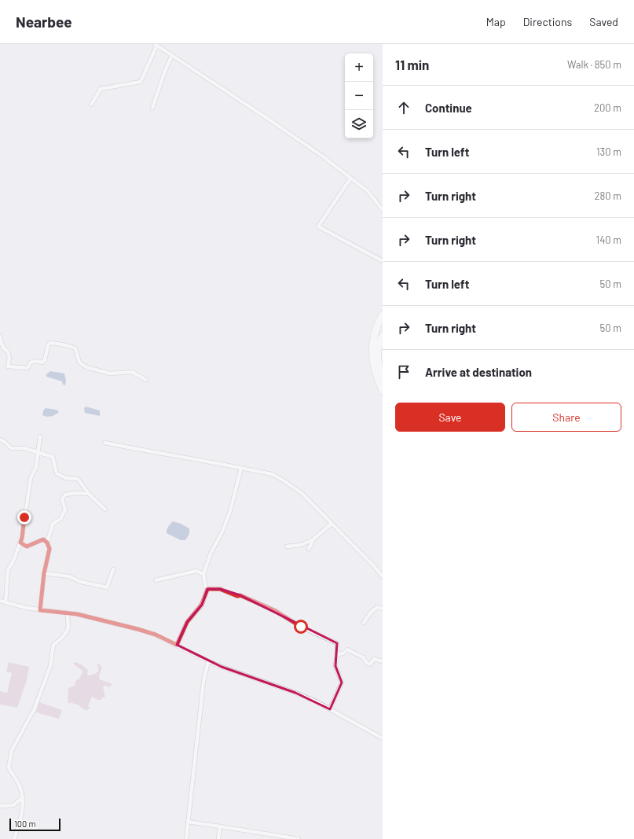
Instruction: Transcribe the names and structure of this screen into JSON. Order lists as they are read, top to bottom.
{
  "scale_bar": "100 m",
  "page": {
    "header": "Nearbee",
    "nav": ["Map", "Directions", "Saved"],
    "heading": ["11 min", "Walk · 850 m"],
    "map_buttons": ["+", "−"],
    "list": [
      ["Continue", "200 m"],
      ["Turn left", "130 m"],
      ["Turn right", "280 m"],
      ["Turn right", "140 m"],
      ["Turn left", "50 m"],
      ["Turn right", "50 m"],
      "Arrive at destination"
    ],
    "buttons": ["Save", "Share"],
    "scale": "100 m"
  }
}
